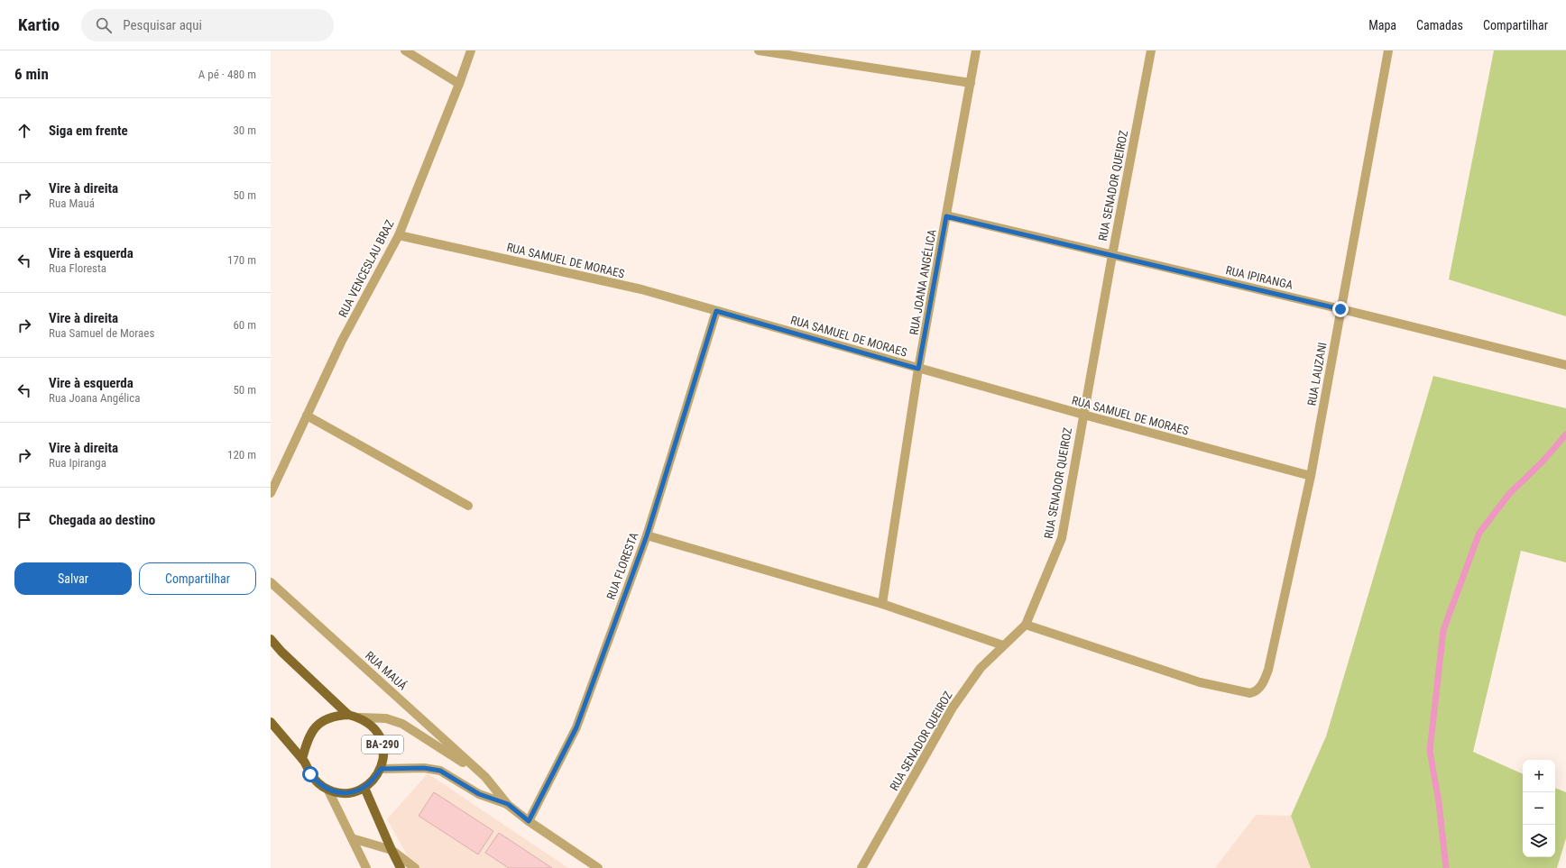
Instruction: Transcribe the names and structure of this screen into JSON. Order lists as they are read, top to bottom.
{
  "streets": {
    "main road": ["BA-290"],
    "street": [
      "RUA SENADOR QUEIROZ",
      "RUA SAMUEL DE MORAES",
      "RUA VENCESLAU BRAZ",
      "RUA IPIRANGA",
      "RUA JOANA ANGÉLICA",
      "RUA LAUZANI",
      "RUA FLORESTA",
      "RUA MAUÁ"
    ]
  },
  "crossings": [
    ["RUA SENADOR QUEIROZ", "RUA SAMUEL DE MORAES"],
    ["RUA SENADOR QUEIROZ", "RUA IPIRANGA"],
    ["RUA SENADOR QUEIROZ", "RUA LAUZANI"],
    ["RUA SAMUEL DE MORAES", "RUA VENCESLAU BRAZ"],
    ["RUA SAMUEL DE MORAES", "RUA JOANA ANGÉLICA"],
    ["RUA SAMUEL DE MORAES", "RUA LAUZANI"],
    ["RUA SAMUEL DE MORAES", "RUA FLORESTA"],
    ["RUA IPIRANGA", "RUA JOANA ANGÉLICA"],
    ["RUA IPIRANGA", "RUA LAUZANI"],
    ["RUA FLORESTA", "RUA MAUÁ"],
    ["RUA MAUÁ", "BA-290"]
  ],
  "page": {
    "header": "Kartio",
    "search": "Pesquisar aqui",
    "nav": ["Mapa", "Camadas", "Compartilhar"],
    "heading": ["6 min", "A pé · 480 m"],
    "list": [
      ["Siga em frente", "30 m"],
      ["Vire à direita", "Rua Mauá", "50 m"],
      ["Vire à esquerda", "Rua Floresta", "170 m"],
      ["Vire à direita", "Rua Samuel de Moraes", "60 m"],
      ["Vire à esquerda", "Rua Joana Angélica", "50 m"],
      ["Vire à direita", "Rua Ipiranga", "120 m"],
      "Chegada ao destino"
    ],
    "buttons": ["Salvar", "Compartilhar"],
    "map_buttons": ["+", "−"]
  }
}
